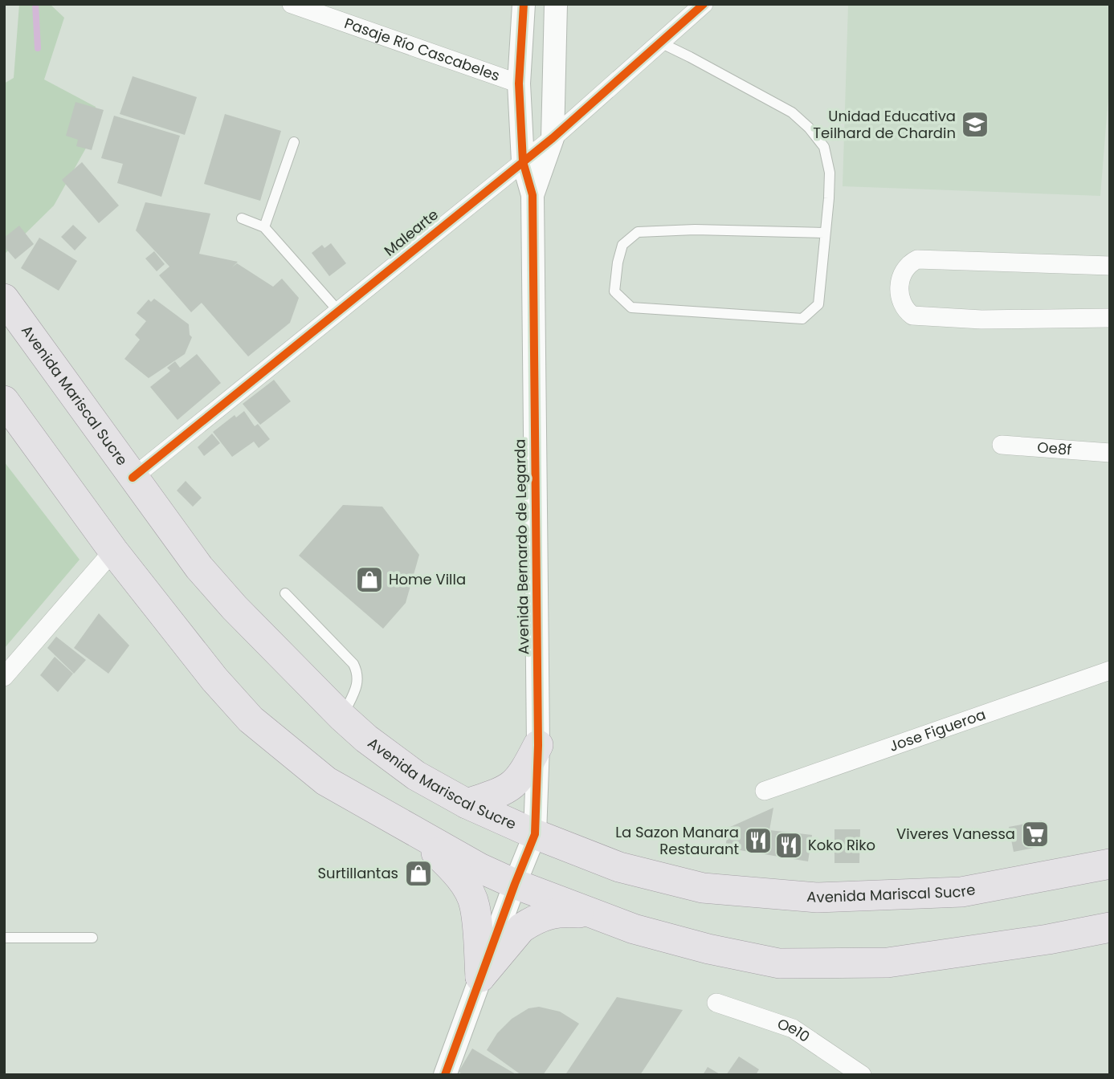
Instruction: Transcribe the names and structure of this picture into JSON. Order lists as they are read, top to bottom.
{
  "streets": {
    "main road": ["Avenida Mariscal Sucre"],
    "street": [
      "Pasaje Río Cascabeles",
      "Malearte",
      "Oe8f",
      "Avenida Bernardo de Legarda",
      "Jose Figueroa",
      "Oe10"
    ]
  },
  "crossings": [
    ["Pasaje Río Cascabeles", "Avenida Bernardo de Legarda"],
    ["Malearte", "Avenida Mariscal Sucre"],
    ["Malearte", "Avenida Bernardo de Legarda"],
    ["Avenida Mariscal Sucre", "Avenida Bernardo de Legarda"]
  ],
  "places": {
    "school or university": ["Unidad Educativa Teilhard de Chardin"],
    "shop": ["Home Villa", "Surtillantas"],
    "supermarket": ["Viveres Vanessa"],
    "restaurant": ["La Sazon Manara Restaurant", "Koko Riko"]
  }
}
